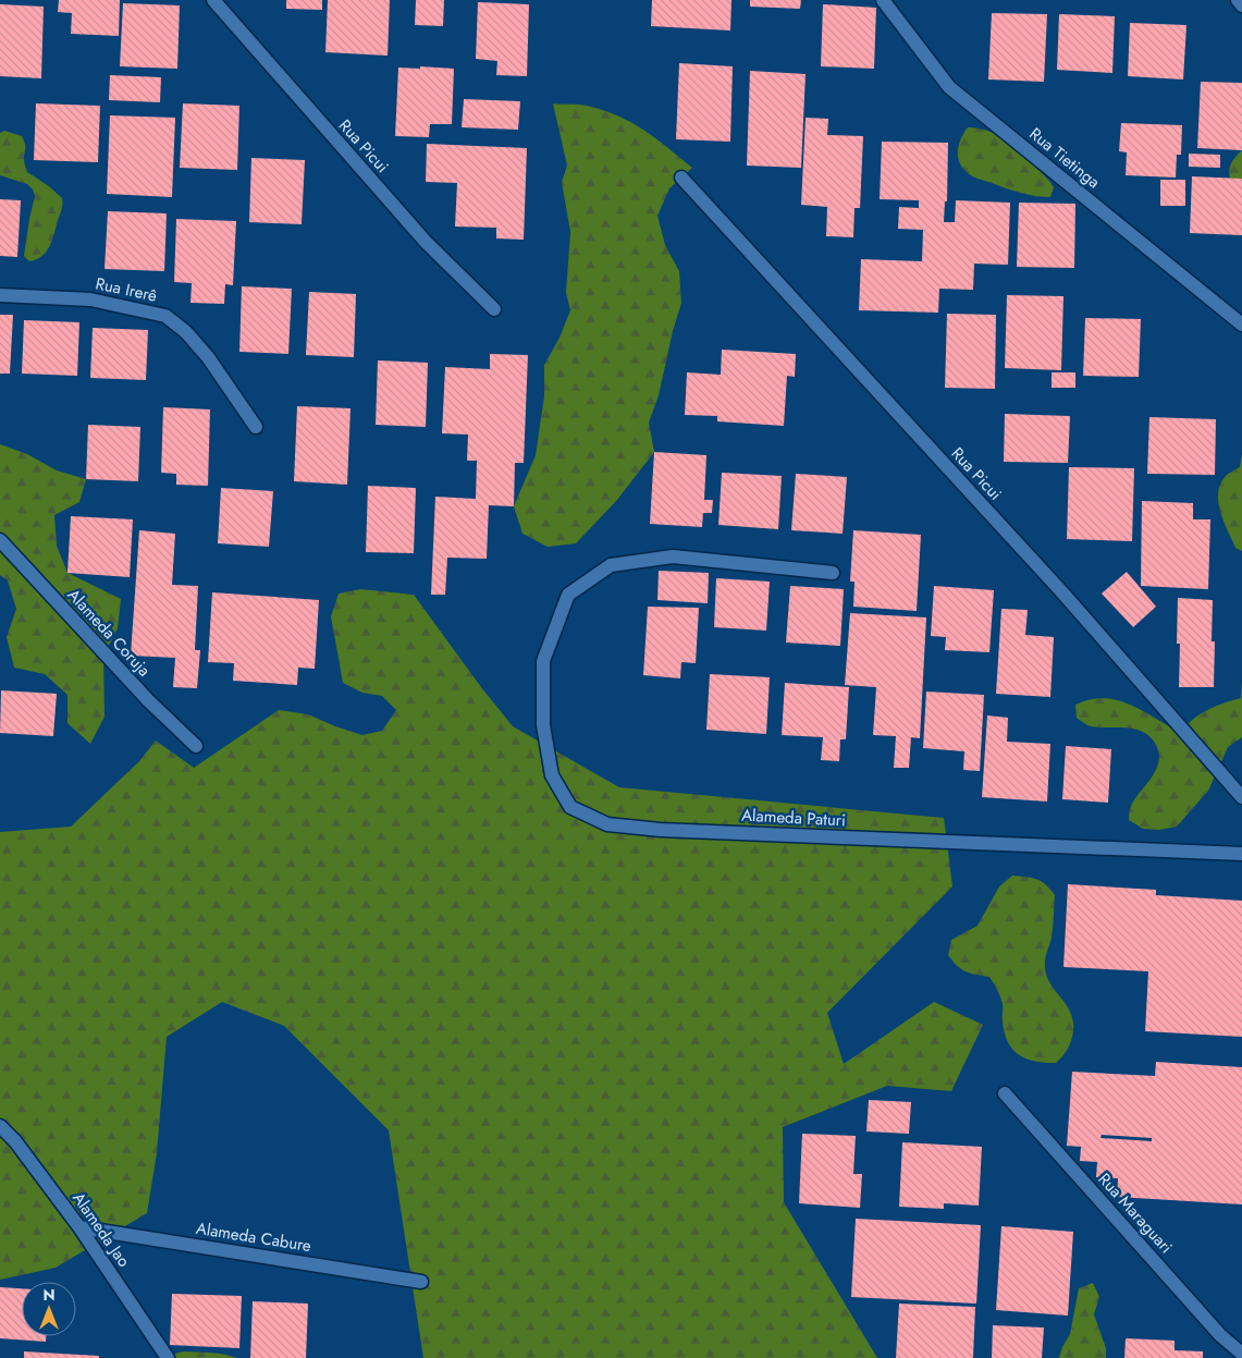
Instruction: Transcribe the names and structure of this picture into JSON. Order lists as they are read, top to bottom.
{
  "streets": {
    "street": [
      "Rua Picui",
      "Rua Tietinga",
      "Rua Irerê",
      "Alameda Coruja",
      "Alameda Paturi",
      "Rua Maraguari",
      "Alameda Jao",
      "Alameda Cabure"
    ]
  },
  "crossings": [
    ["Alameda Jao", "Alameda Cabure"]
  ],
  "north": "top"
}
